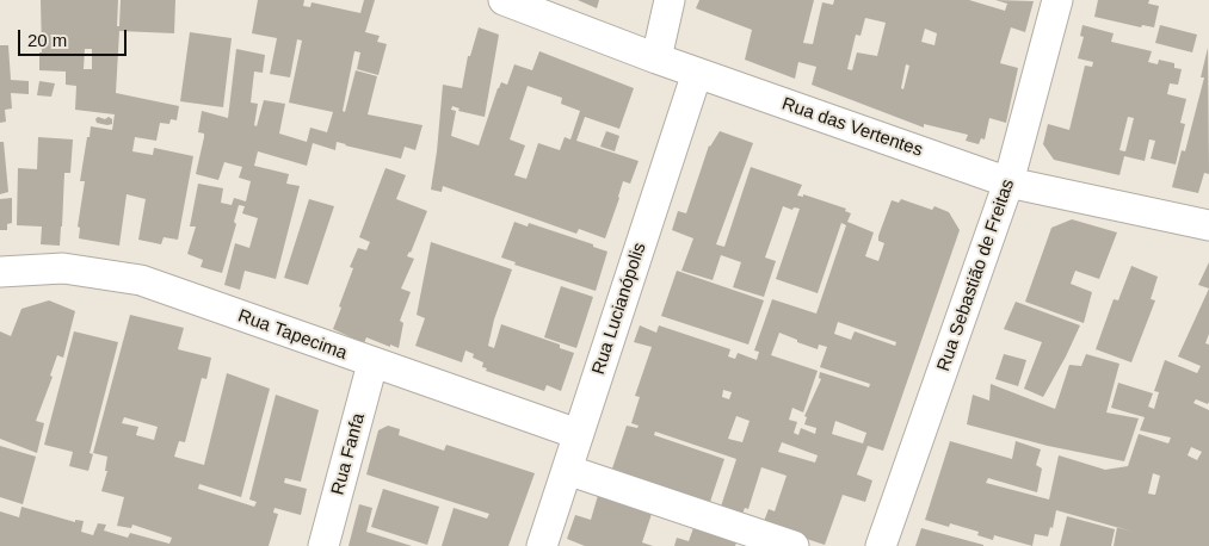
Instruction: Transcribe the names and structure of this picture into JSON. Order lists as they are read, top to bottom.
{
  "streets": {
    "street": [
      "Rua das Vertentes",
      "Rua Sebastião de Freitas",
      "Rua Lucianópolis",
      "Rua Tapecima",
      "Rua Fanfa"
    ]
  },
  "crossings": [
    ["Rua das Vertentes", "Rua Sebastião de Freitas"],
    ["Rua das Vertentes", "Rua Lucianópolis"],
    ["Rua Lucianópolis", "Rua Tapecima"],
    ["Rua Tapecima", "Rua Fanfa"]
  ],
  "scale_bar": "20 m"
}
